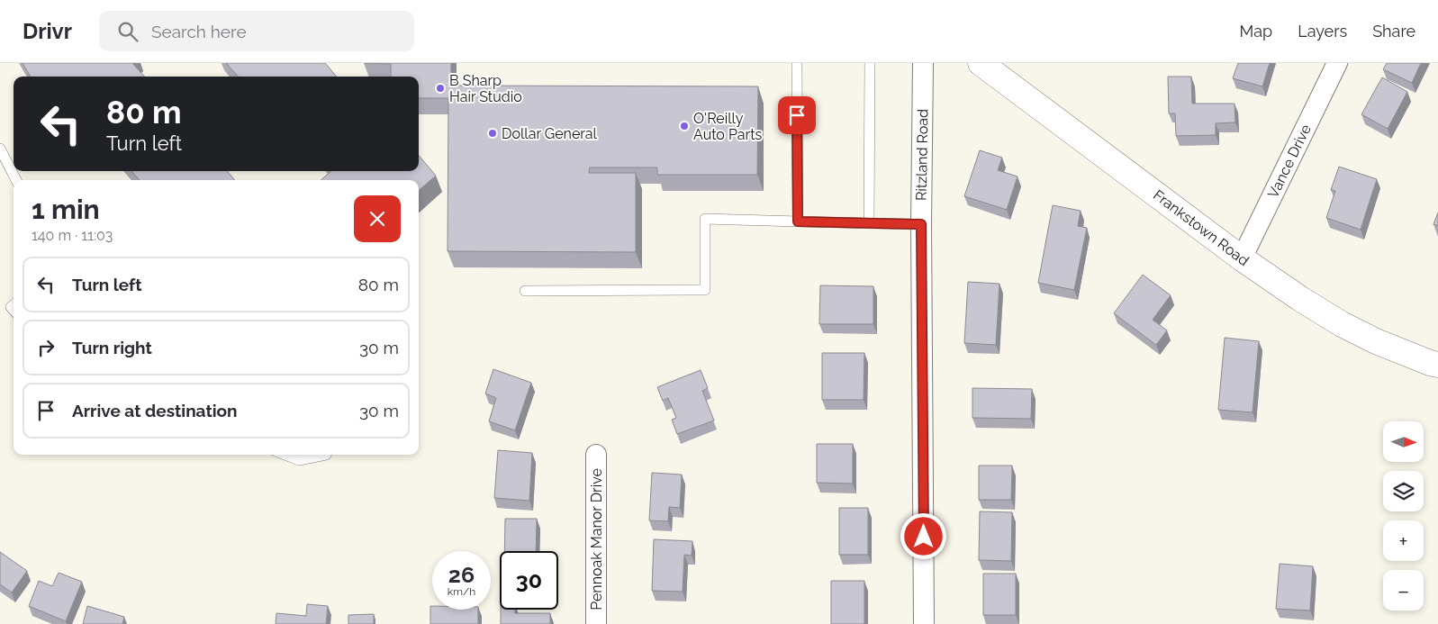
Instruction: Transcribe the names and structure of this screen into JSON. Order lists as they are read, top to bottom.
{
  "streets": {
    "main road": ["Frankstown Road"],
    "street": ["Ritzland Road", "Vance Drive", "Pennoak Manor Drive"]
  },
  "crossings": [
    ["Vance Drive", "Frankstown Road"]
  ],
  "places": ["B Sharp Hair Studio", "O'Reilly Auto Parts", "Dollar General"],
  "north": "right",
  "page": {
    "header": "Drivr",
    "search": "Search here",
    "nav": ["Map", "Layers", "Share"],
    "turn": ["80 m", "Turn left"],
    "heading": ["1 min", "140 m · 11:03"],
    "list": [
      {
        "name": "Turn left",
        "value": "80 m"
      },
      {
        "name": "Turn right",
        "value": "30 m"
      },
      {
        "name": "Arrive at destination",
        "value": "30 m"
      }
    ],
    "map_buttons": ["+", "−"],
    "speed": "26 km/h",
    "limit": "30"
  }
}
